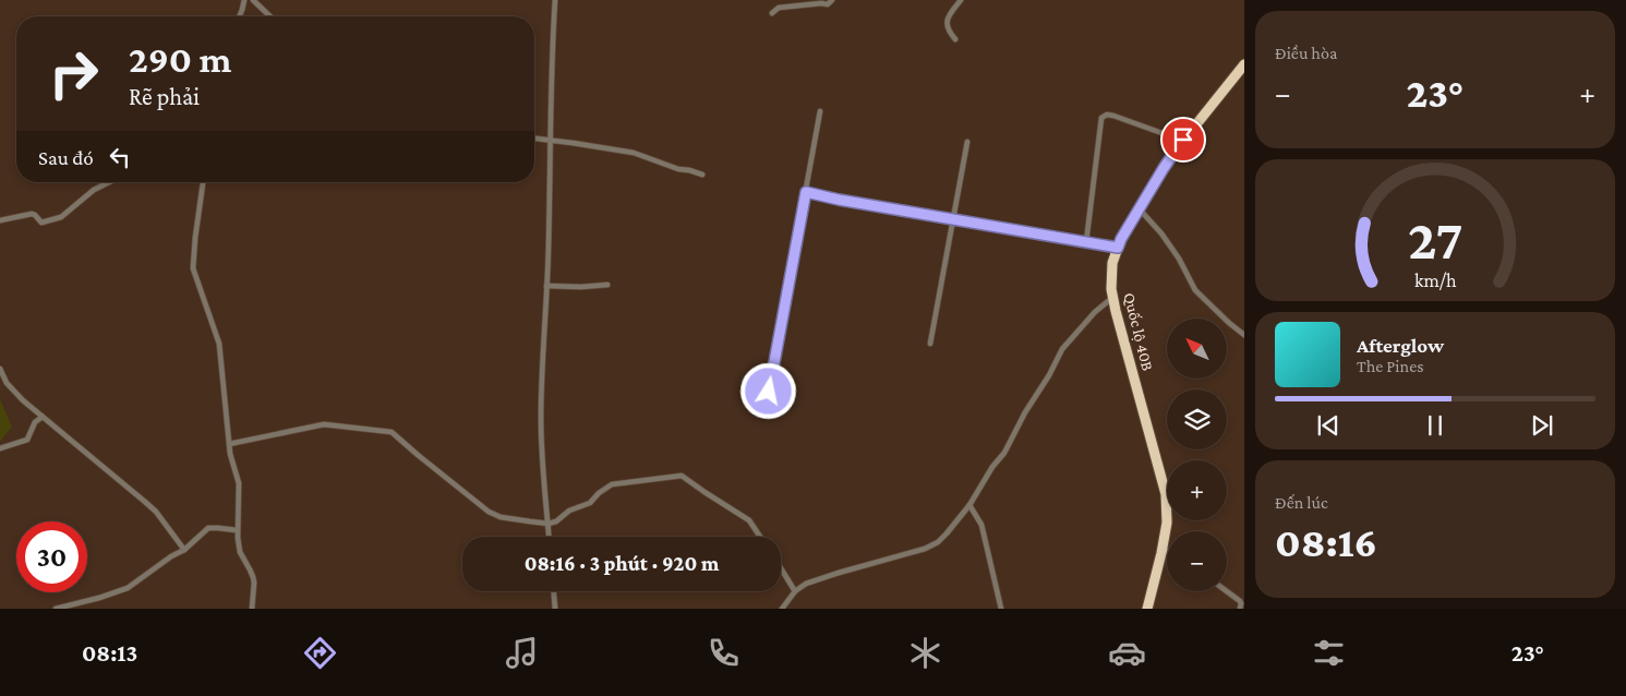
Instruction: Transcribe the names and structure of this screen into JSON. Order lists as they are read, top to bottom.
{
  "streets": {
    "highway": ["Quốc lộ 40B"]
  },
  "north": "top left",
  "page": {
    "tile": [
      "Điều hòa",
      ["Đến lúc", "08:16"]
    ],
    "turn": ["290 m", "Rẽ phải"],
    "heat": ["−", "23°", "+"],
    "then": "Sau đó",
    "map_buttons": ["+", "−"],
    "song": ["Afterglow", "The Pines"],
    "limit": "30",
    "trip": "08:16 · 3 phút · 920 m",
    "tabs": ["08:13", "23°"],
    "gauge": ["27", "km/h"]
  }
}
